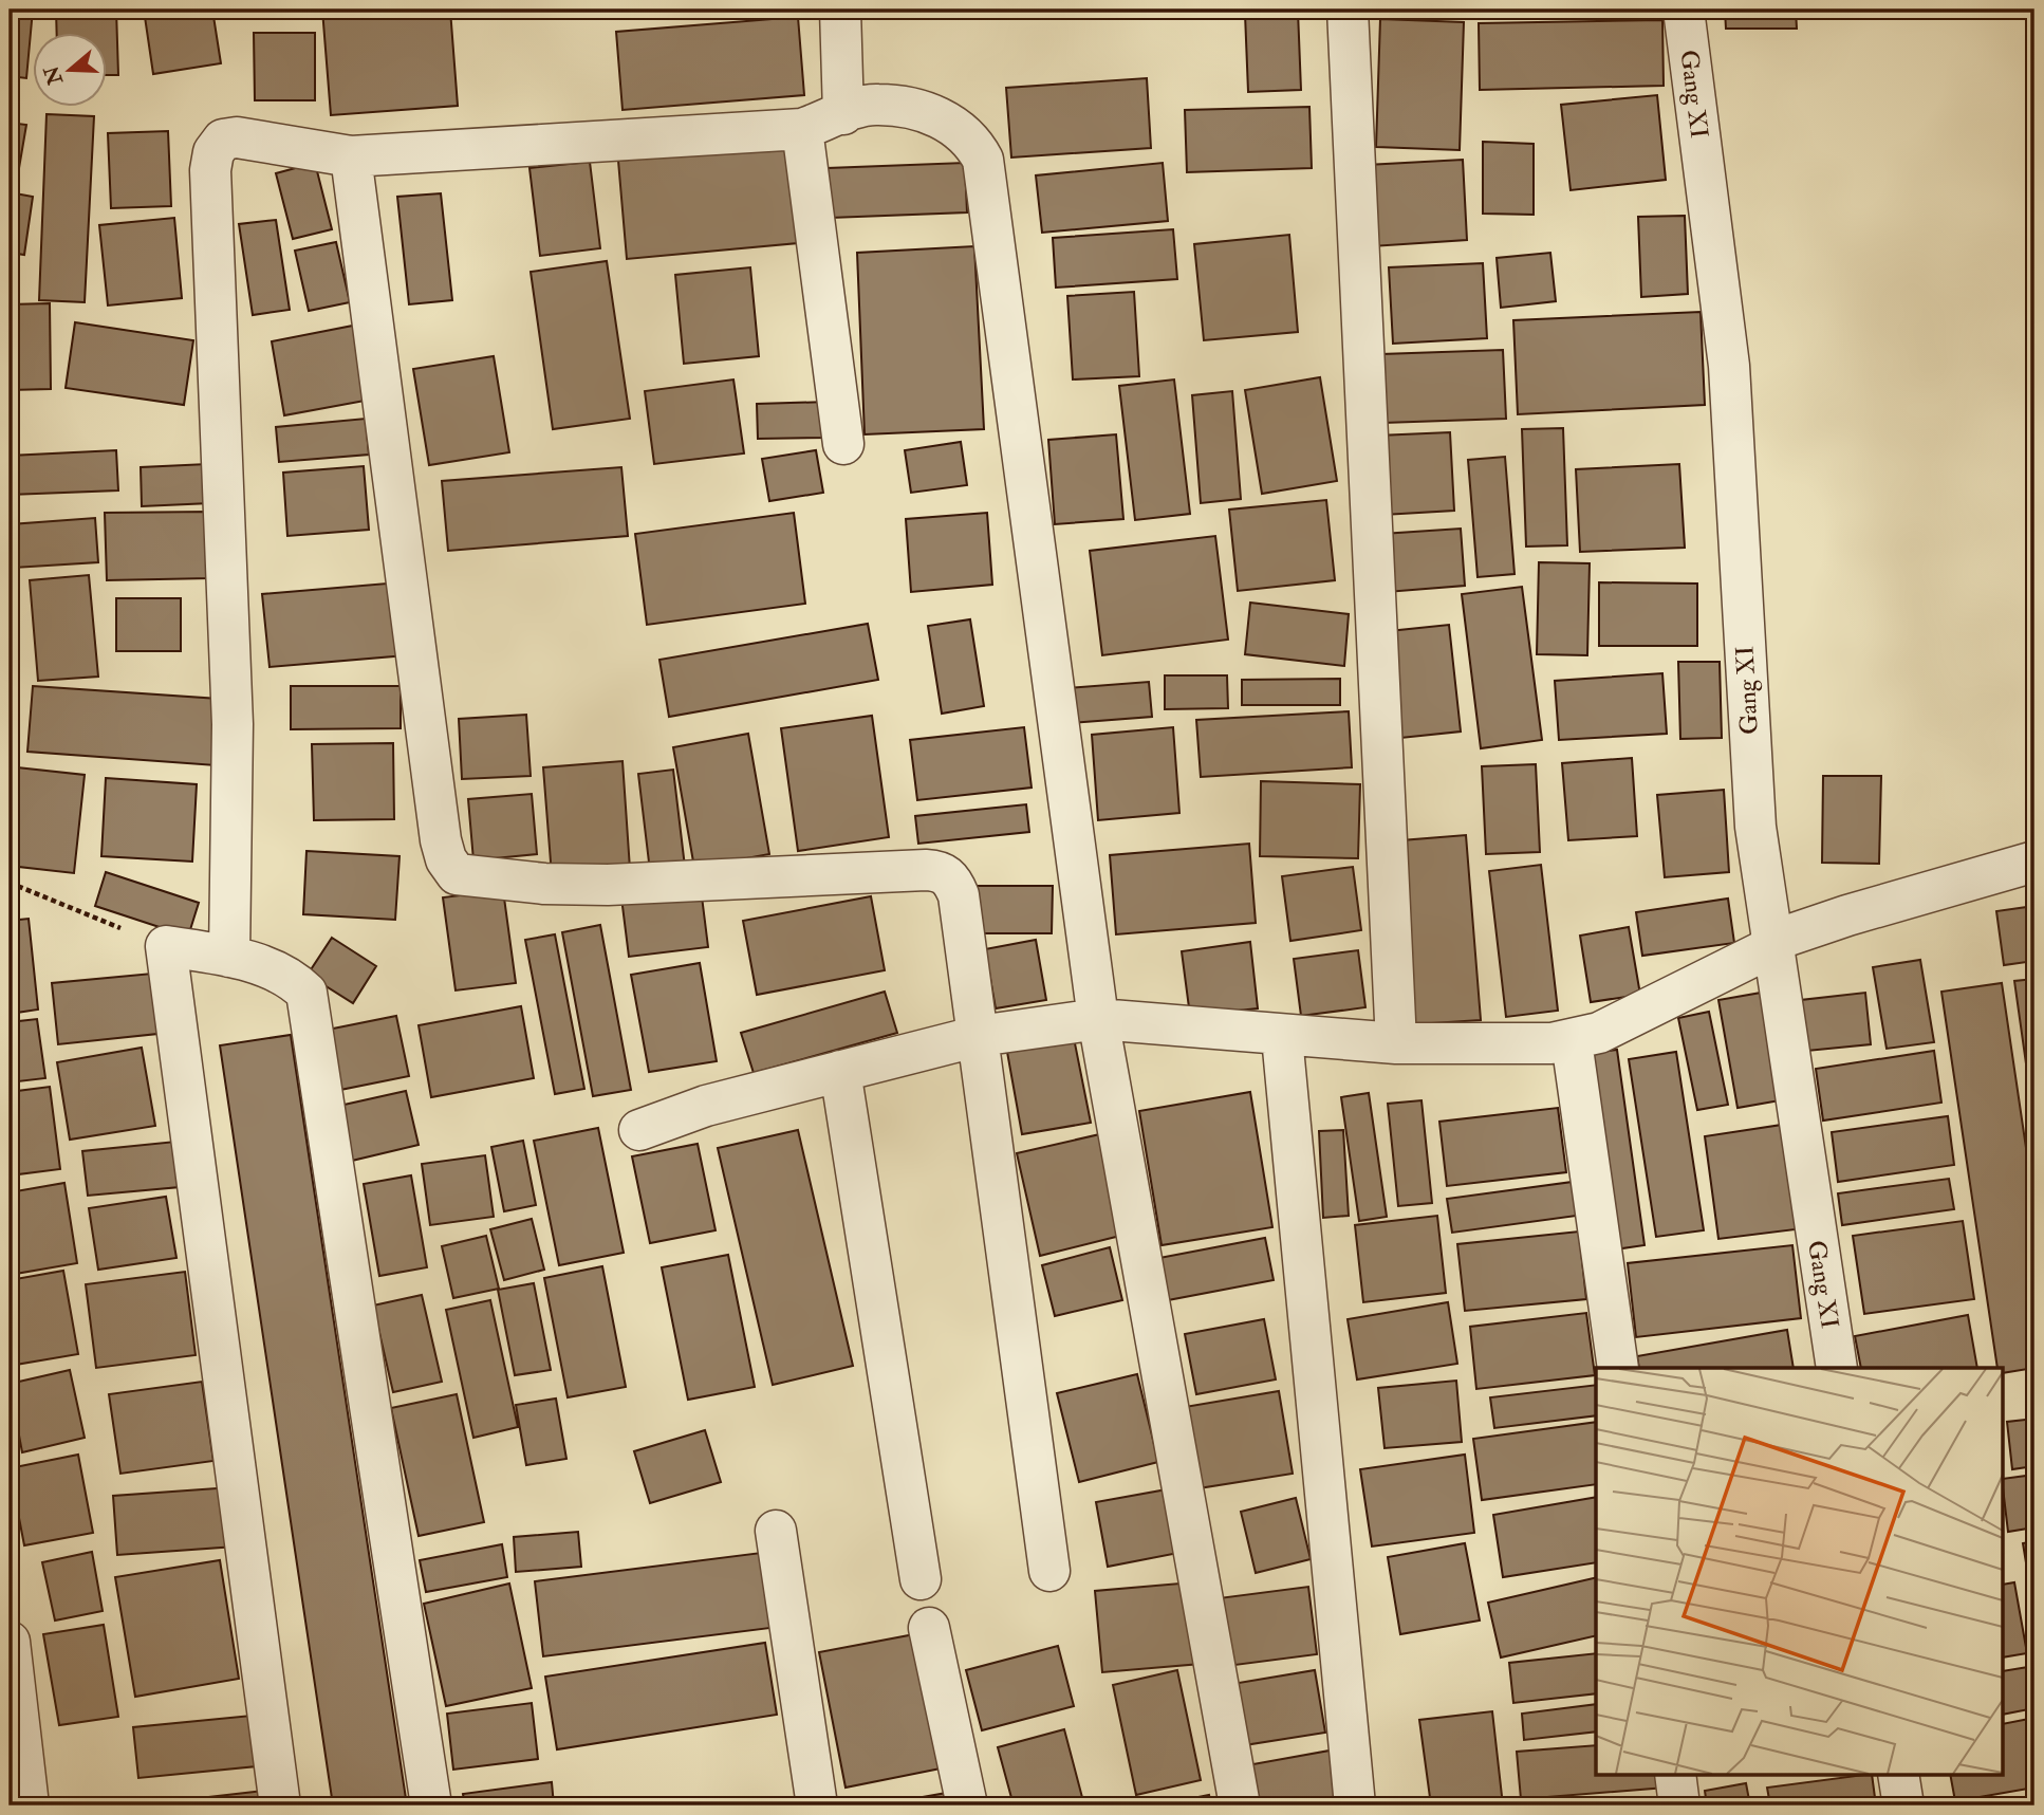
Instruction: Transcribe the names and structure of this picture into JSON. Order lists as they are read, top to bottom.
{
  "streets": {
    "street": ["Gang XI"]
  },
  "north": "left"
}
